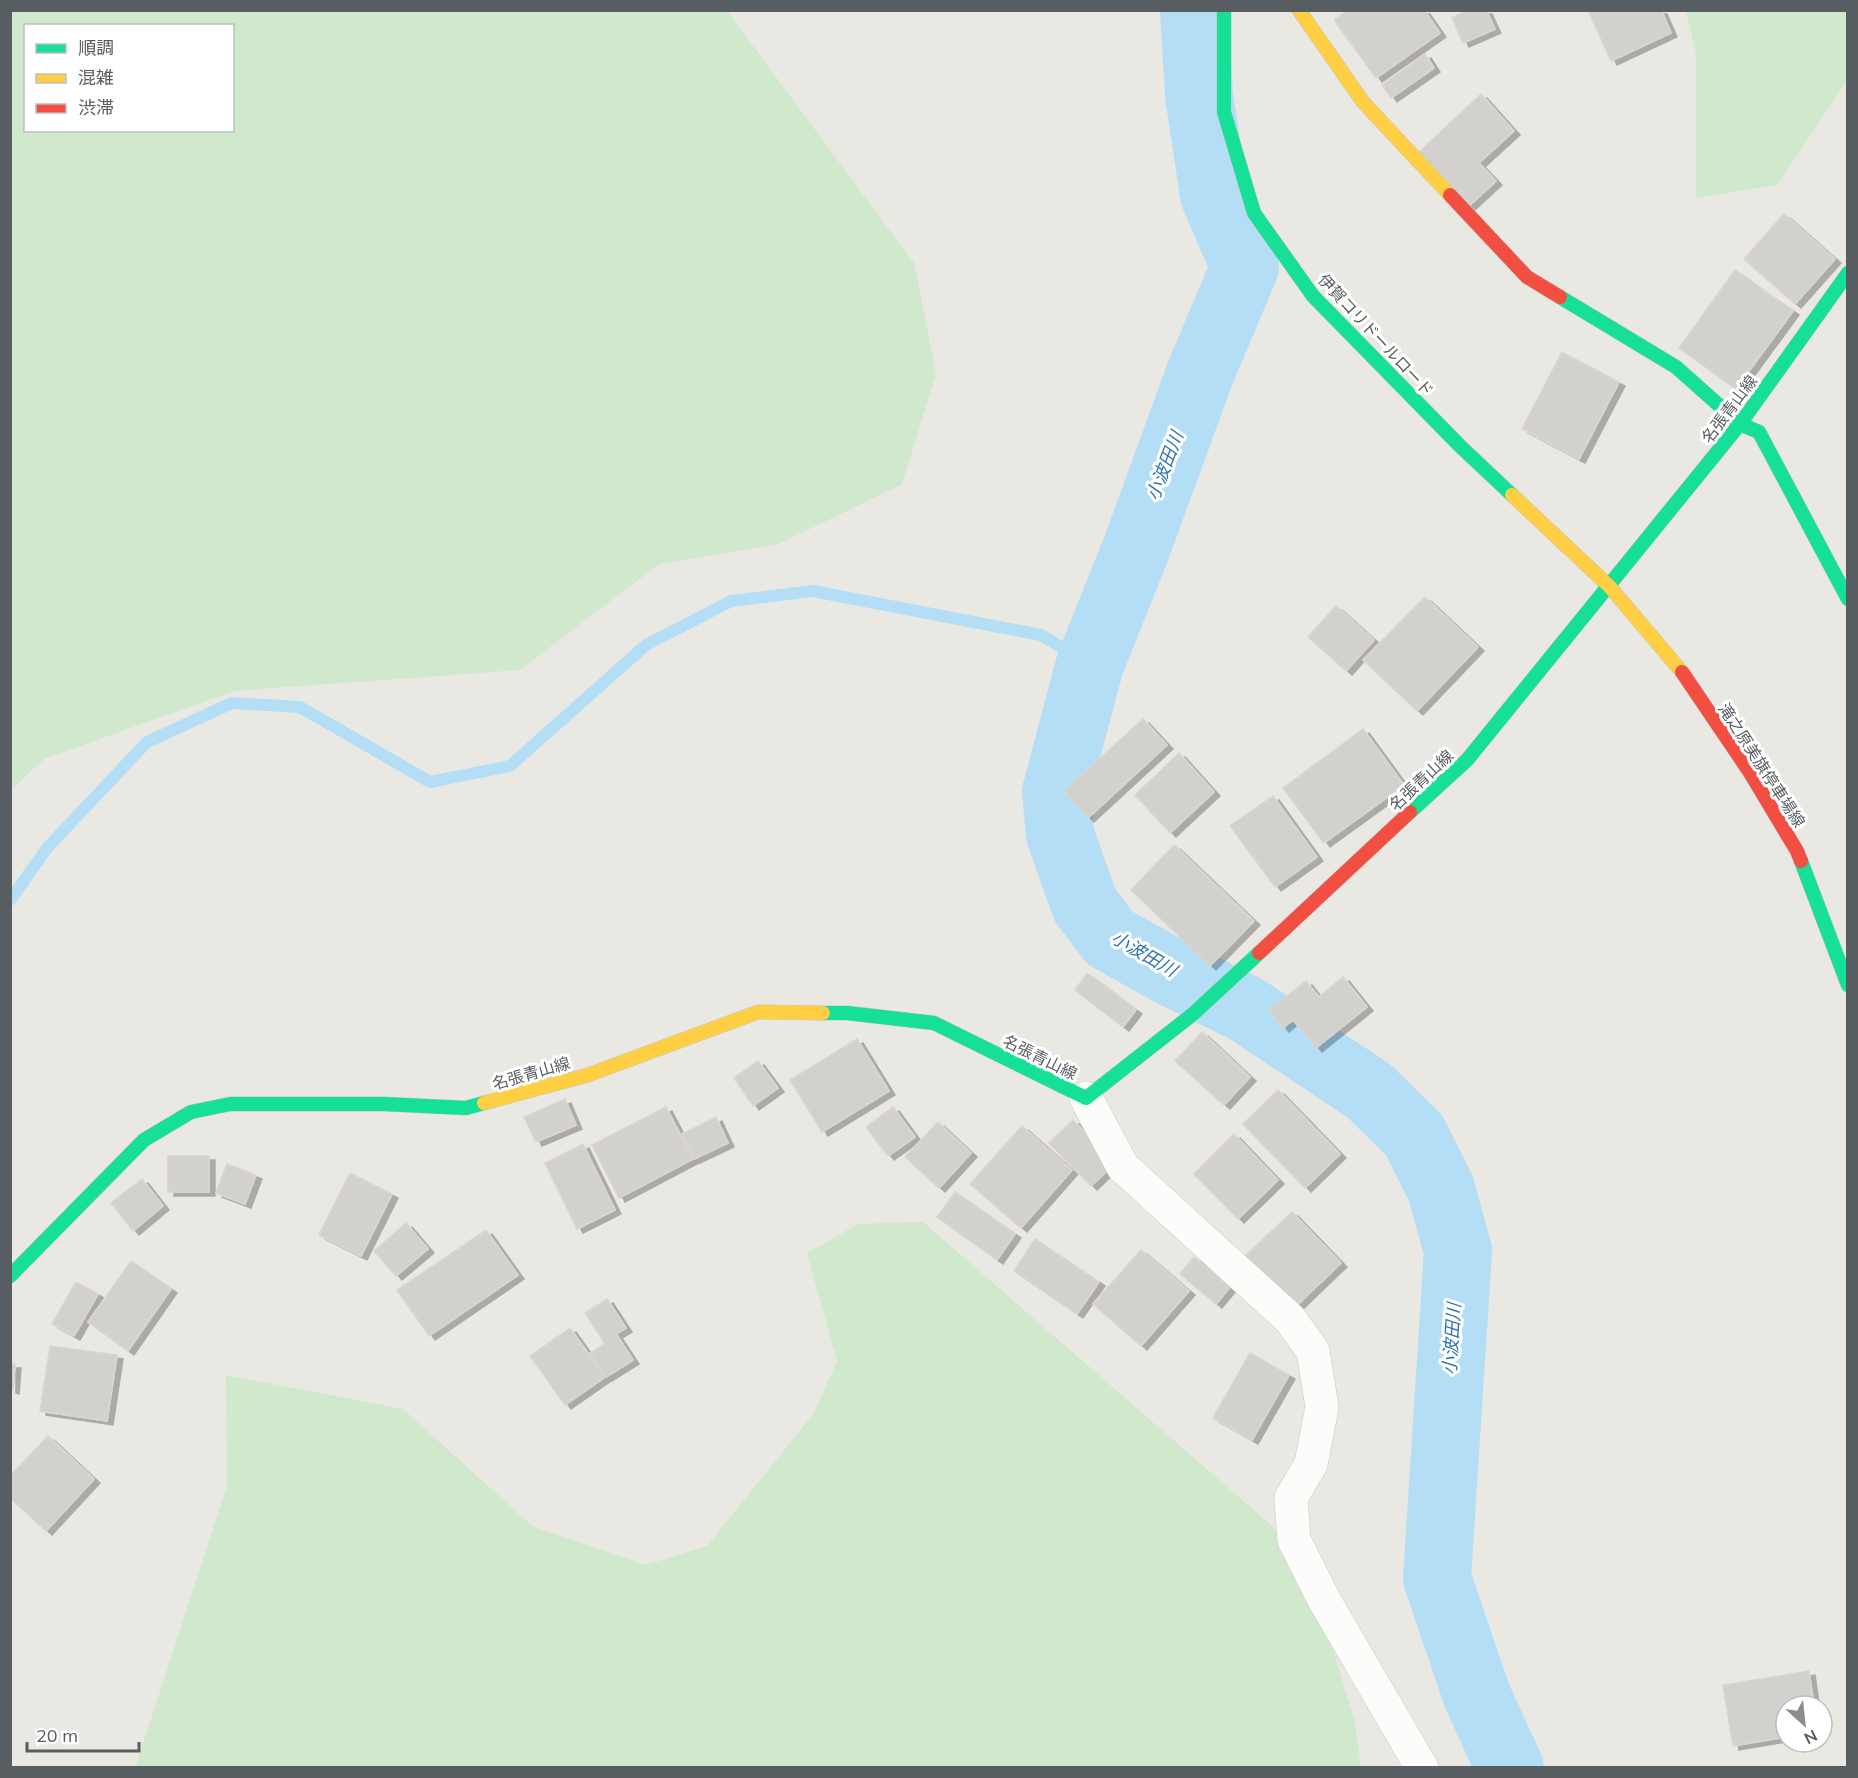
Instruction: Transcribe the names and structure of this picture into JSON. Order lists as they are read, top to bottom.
{
  "streets": {
    "main road": ["伊賀コリドールロード", "名張青山線", "滝之原美旗停車場線"]
  },
  "crossings": [
    ["伊賀コリドールロード", "名張青山線"],
    ["伊賀コリドールロード", "滝之原美旗停車場線"],
    ["名張青山線", "滝之原美旗停車場線"]
  ],
  "water": ["小波田川"],
  "legend": ["順調", "混雑", "渋滞"],
  "scale_bar": "20 m",
  "north": "bottom right"
}
